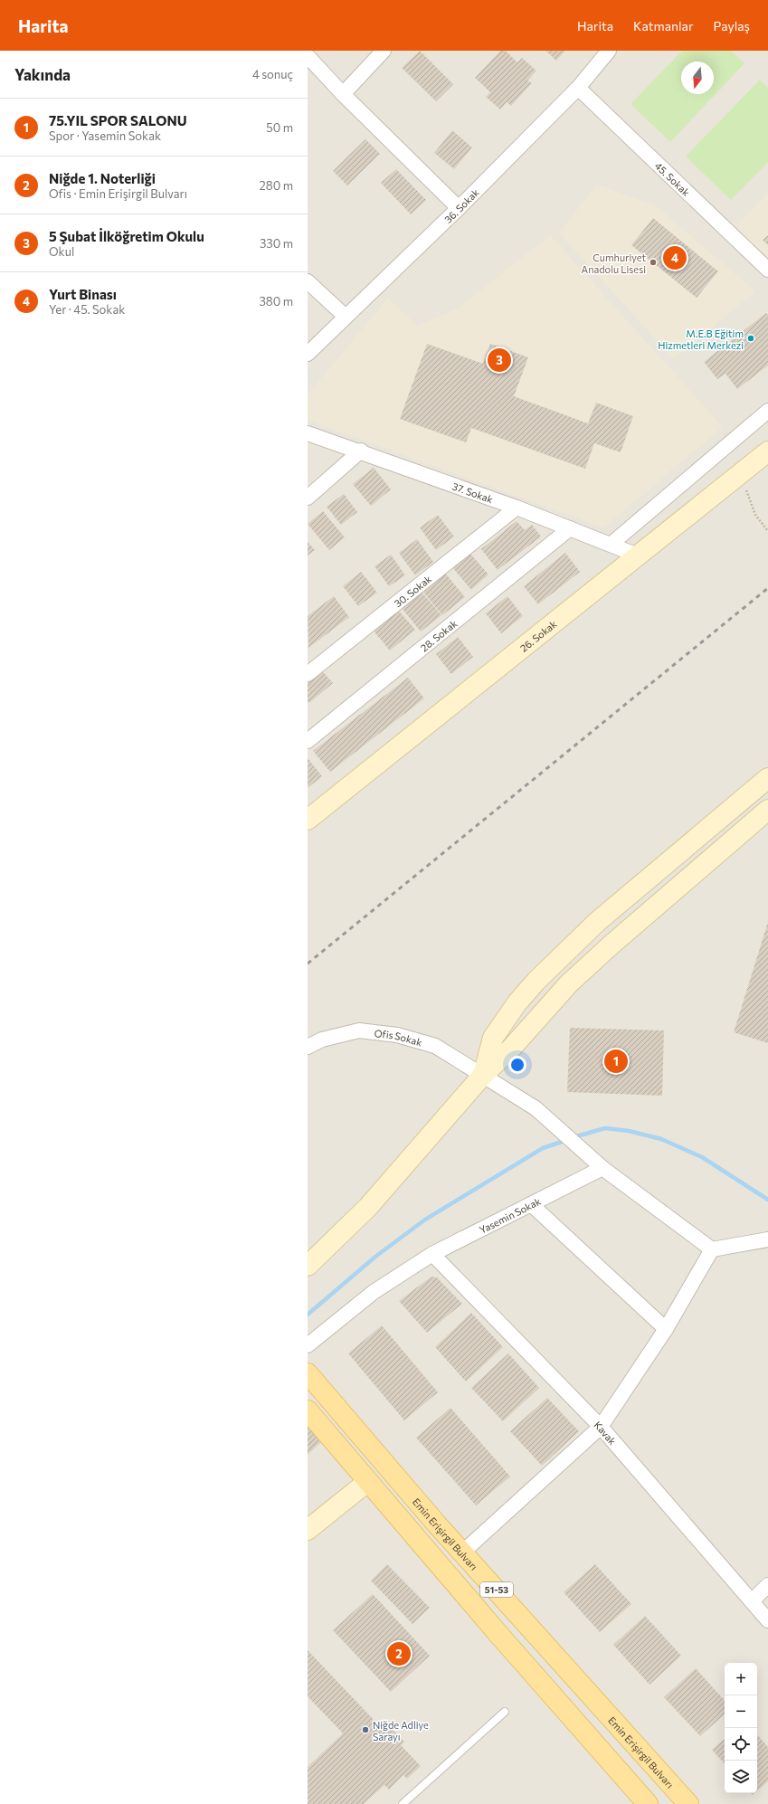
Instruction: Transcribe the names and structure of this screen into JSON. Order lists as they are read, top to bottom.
{
  "streets": {
    "main road": ["26. Sokak", "Emin Erişirgil Bulvarı", "51-53"],
    "street": [
      "45. Sokak",
      "36. Sokak",
      "37. Sokak",
      "30. Sokak",
      "28. Sokak",
      "Ofis Sokak",
      "Yasemin Sokak",
      "Kavak"
    ]
  },
  "crossings": [
    ["45. Sokak", "36. Sokak"],
    ["37. Sokak", "30. Sokak"],
    ["37. Sokak", "28. Sokak"],
    ["37. Sokak", "26. Sokak"],
    ["Ofis Sokak", "Yasemin Sokak"],
    ["Yasemin Sokak", "Kavak"]
  ],
  "places": ["Cumhuriyet Anadolu Lisesi", "M.E.B Eğitim Hizmetleri Merkezi", "Niğde Adliye Sarayı"],
  "north": "bottom",
  "page": {
    "header": "Harita",
    "nav": ["Harita", "Katmanlar", "Paylaş"],
    "heading": ["Yakında", "4 sonuç"],
    "list": [
      {
        "mark": "1",
        "name": "75.YIL SPOR SALONU",
        "note": "Spor · Yasemin Sokak",
        "value": "50 m"
      },
      {
        "mark": "2",
        "name": "Niğde 1. Noterliği",
        "note": "Ofis · Emin Erişirgil Bulvarı",
        "value": "280 m"
      },
      {
        "mark": "3",
        "name": "5 Şubat İlköğretim Okulu",
        "note": "Okul",
        "value": "330 m"
      },
      {
        "mark": "4",
        "name": "Yurt Binası",
        "note": "Yer · 45. Sokak",
        "value": "380 m"
      }
    ],
    "pins": [
      "4",
      "3",
      "1",
      "2"
    ],
    "map_buttons": ["+", "−"]
  }
}
